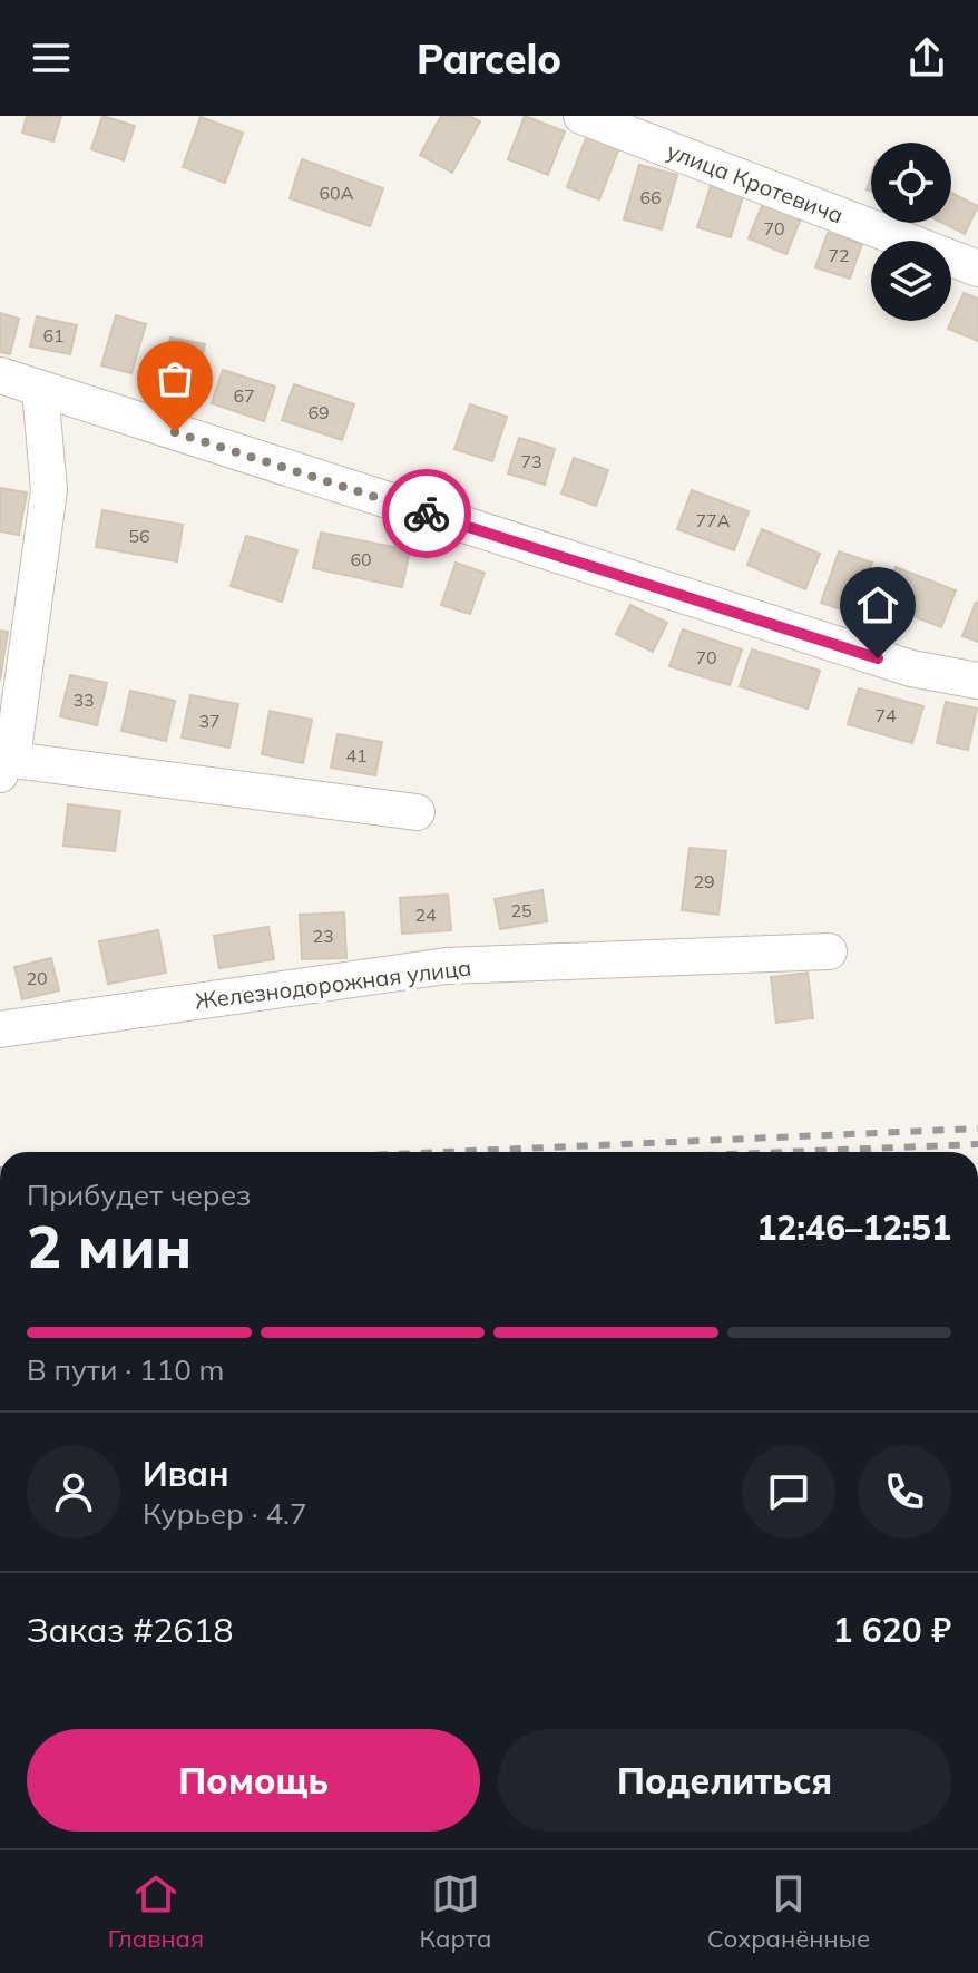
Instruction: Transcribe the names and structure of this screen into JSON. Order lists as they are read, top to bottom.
{
  "streets": {
    "street": ["улица Кротевича", "Железнодорожная улица"]
  },
  "house_numbers": [
    "60А",
    "66",
    "70",
    "72",
    "61",
    "67",
    "69",
    "73",
    "77А",
    "56",
    "60",
    "70",
    "33",
    "74",
    "37",
    "41",
    "29",
    "25",
    "24",
    "23",
    "20"
  ],
  "page": {
    "header": "Parcelo",
    "heading": ["2 мин", "Прибудет через", "12:46–12:51"],
    "panel": [
      "Иван",
      "Курьер · 4.7",
      "Заказ #2618",
      "1 620 ₽"
    ],
    "bar": "В пути · 110 m",
    "buttons": ["Помощь", "Поделиться"],
    "tabs": ["Главная", "Карта", "Сохранённые"]
  }
}
